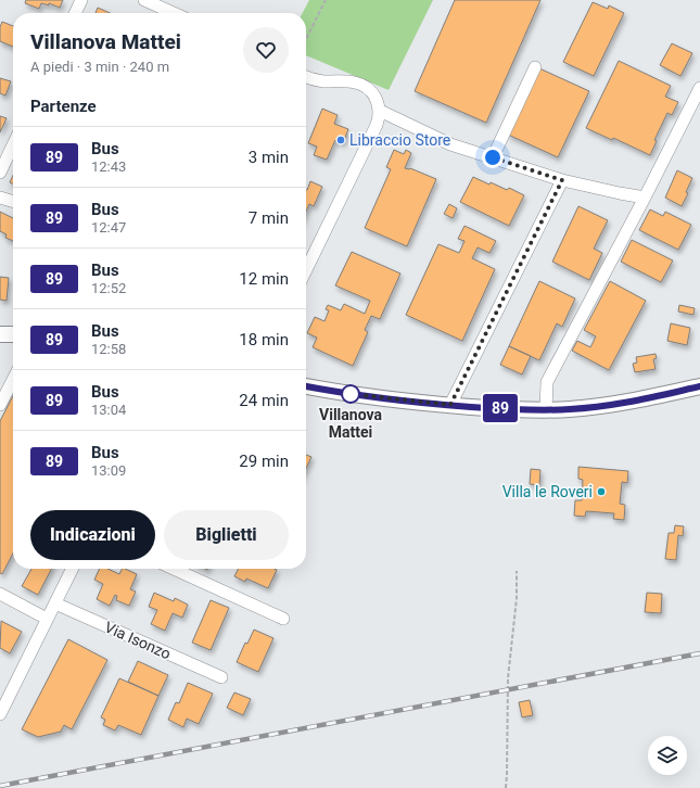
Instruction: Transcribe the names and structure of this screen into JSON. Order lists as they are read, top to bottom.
{
  "streets": {
    "street": ["Via Isonzo"]
  },
  "places": ["Libraccio Store", "Villanova Mattei", "Villa le Roveri"],
  "lines": ["bus line 89"],
  "page": {
    "on_map": "89",
    "heading": [
      ["Villanova Mattei", "A piedi · 3 min · 240 m"],
      "Partenze"
    ],
    "list": [
      {
        "mark": "89",
        "name": "Bus",
        "note": "12:43",
        "value": "3 min"
      },
      {
        "mark": "89",
        "name": "Bus",
        "note": "12:47",
        "value": "7 min"
      },
      {
        "mark": "89",
        "name": "Bus",
        "note": "12:52",
        "value": "12 min"
      },
      {
        "mark": "89",
        "name": "Bus",
        "note": "12:58",
        "value": "18 min"
      },
      {
        "mark": "89",
        "name": "Bus",
        "note": "13:04",
        "value": "24 min"
      },
      {
        "mark": "89",
        "name": "Bus",
        "note": "13:09",
        "value": "29 min"
      }
    ],
    "buttons": ["Indicazioni", "Biglietti"]
  }
}
